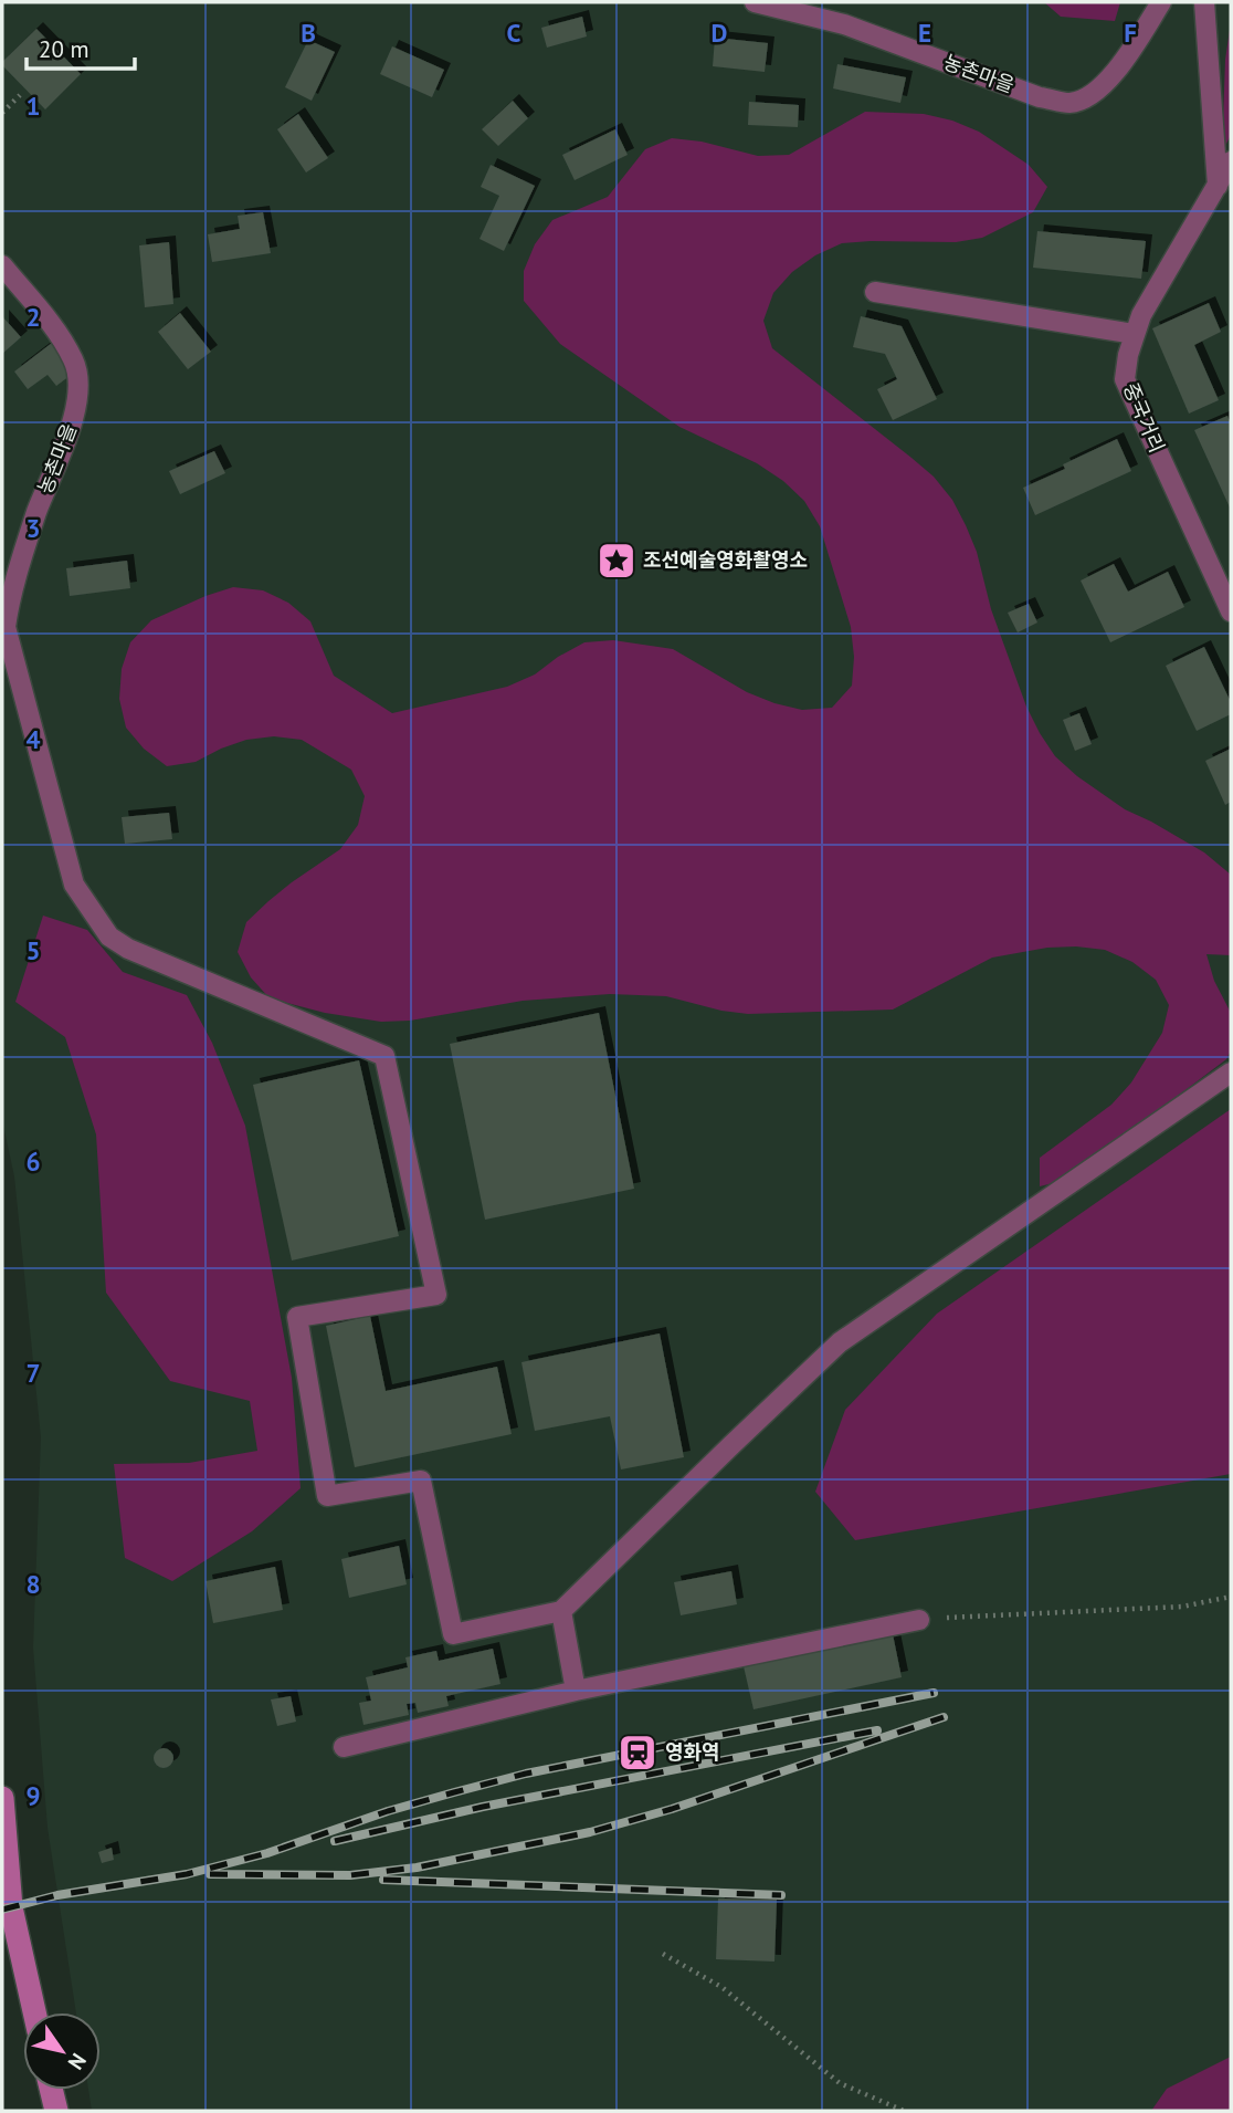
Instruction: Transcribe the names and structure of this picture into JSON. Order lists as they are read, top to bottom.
{
  "streets": {
    "lane": ["농촌마을", "중국거리"]
  },
  "places": {
    "place": ["조선예술영화촬영소"],
    "station": ["영화역"]
  },
  "scale_bar": "20 m",
  "north": "bottom right",
  "grid": {
    "columns": [
      "B",
      "C",
      "D",
      "E",
      "F"
    ],
    "rows": [
      "1",
      "2",
      "3",
      "4",
      "5",
      "6",
      "7",
      "8",
      "9"
    ]
  }
}
